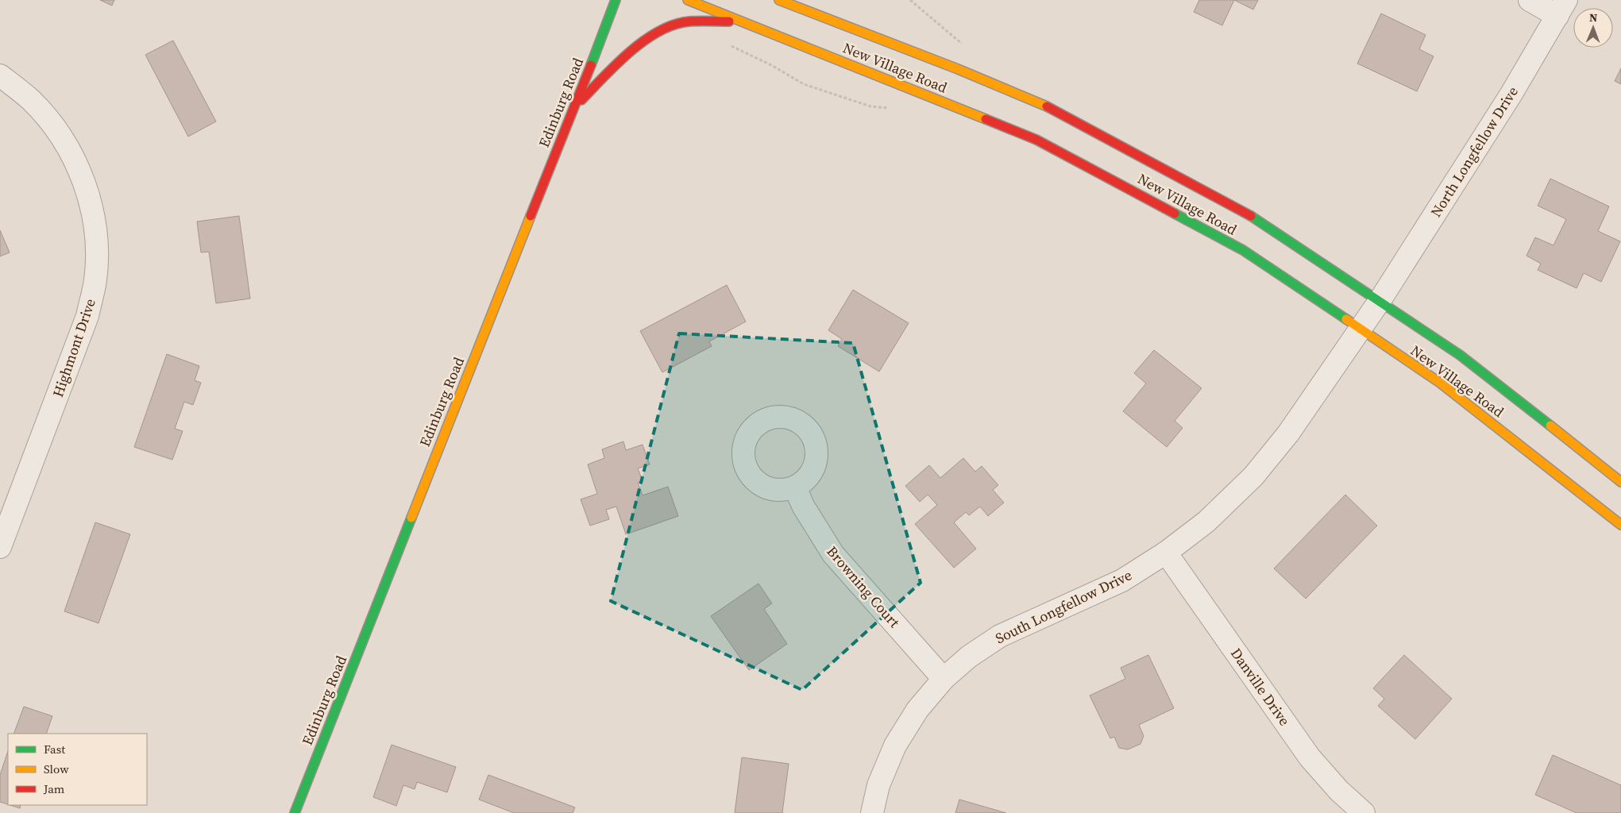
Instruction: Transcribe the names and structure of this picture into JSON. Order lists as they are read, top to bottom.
{
  "streets": {
    "main road": ["New Village Road", "Edinburg Road"],
    "street": [
      "North Longfellow Drive",
      "Highmont Drive",
      "Browning Court",
      "South Longfellow Drive",
      "Danville Drive"
    ]
  },
  "crossings": [
    ["New Village Road", "North Longfellow Drive"],
    ["New Village Road", "South Longfellow Drive"],
    ["North Longfellow Drive", "South Longfellow Drive"],
    ["Browning Court", "South Longfellow Drive"],
    ["South Longfellow Drive", "Danville Drive"]
  ],
  "legend": ["Fast", "Slow", "Jam"],
  "north": "top"
}
